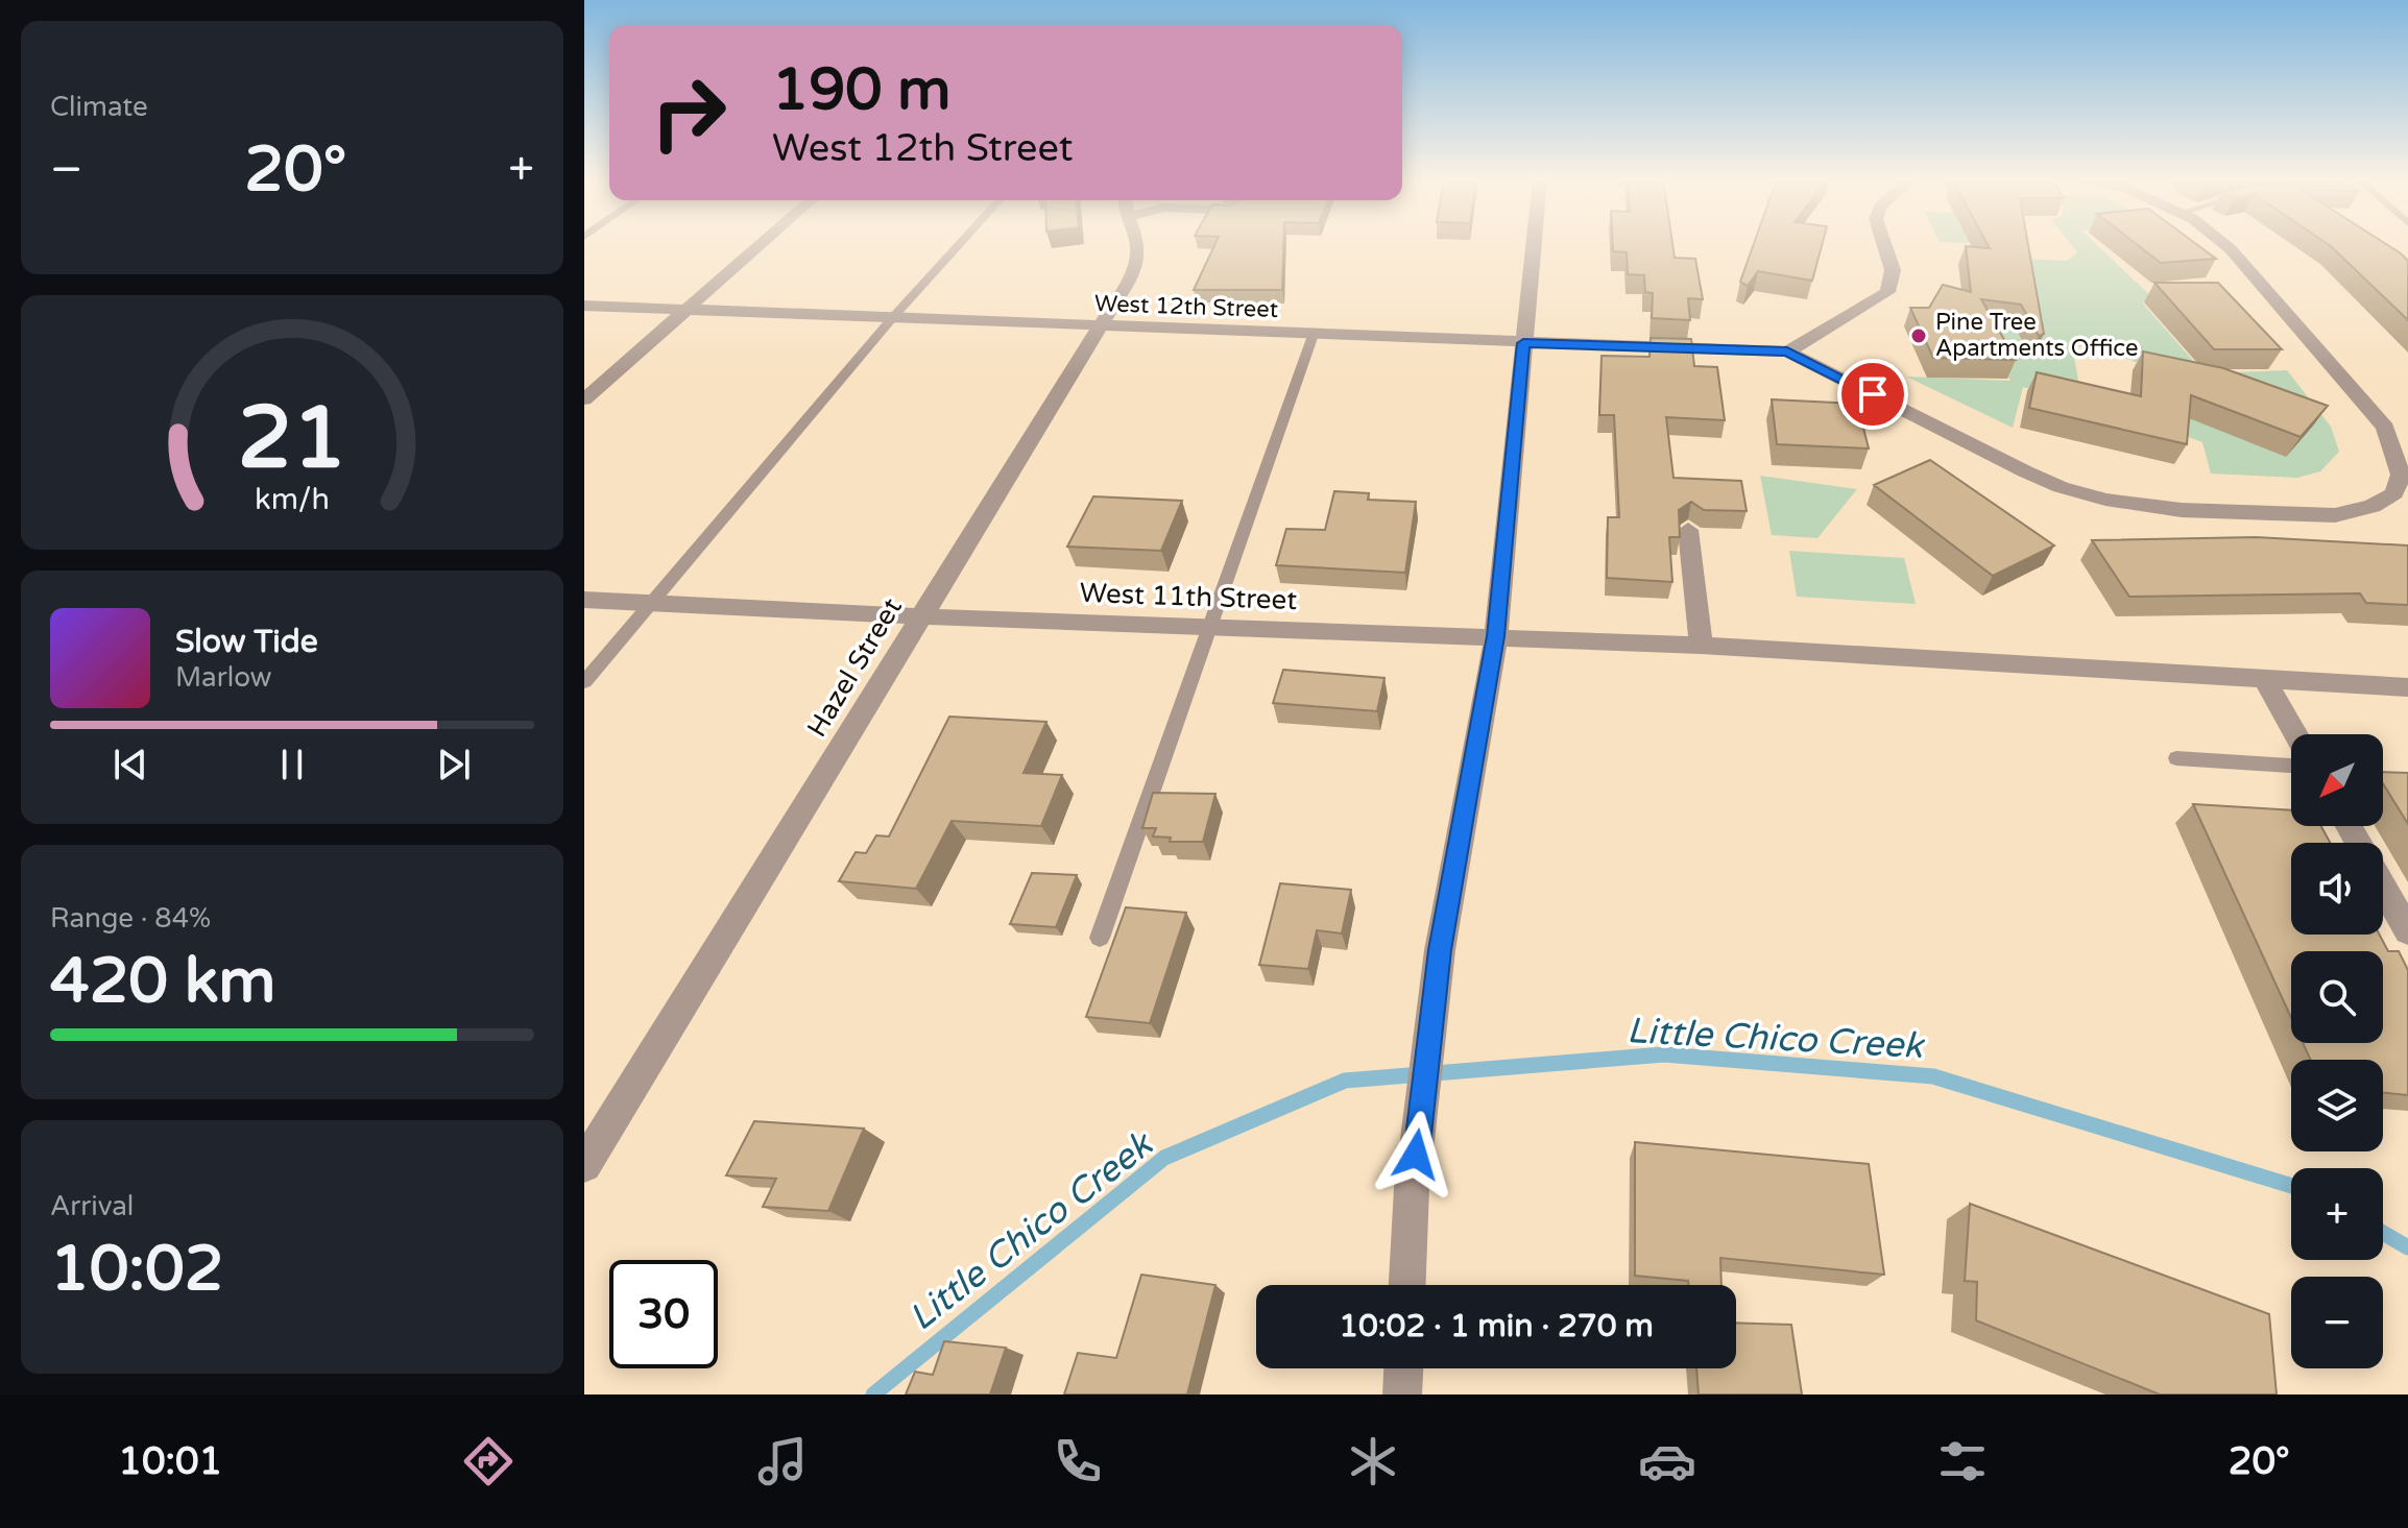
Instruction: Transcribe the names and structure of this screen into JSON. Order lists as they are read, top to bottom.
{
  "streets": {
    "street": ["West 12th Street", "West 11th Street", "Hazel Street"]
  },
  "crossings": [
    ["West 12th Street", "Hazel Street"],
    ["West 11th Street", "Hazel Street"]
  ],
  "water": ["Little Chico Creek"],
  "places": ["Pine Tree Apartments Office"],
  "north": "bottom left",
  "page": {
    "tile": [
      "Climate",
      ["Range · 84%", "420 km"],
      ["Arrival", "10:02"]
    ],
    "turn": ["190 m", "West 12th Street"],
    "heat": ["−", "20°", "+"],
    "song": ["Slow Tide", "Marlow"],
    "map_buttons": ["+", "−"],
    "limit": "30",
    "trip": "10:02 · 1 min · 270 m",
    "tabs": ["10:01", "20°"],
    "gauge": ["21", "km/h"]
  }
}
